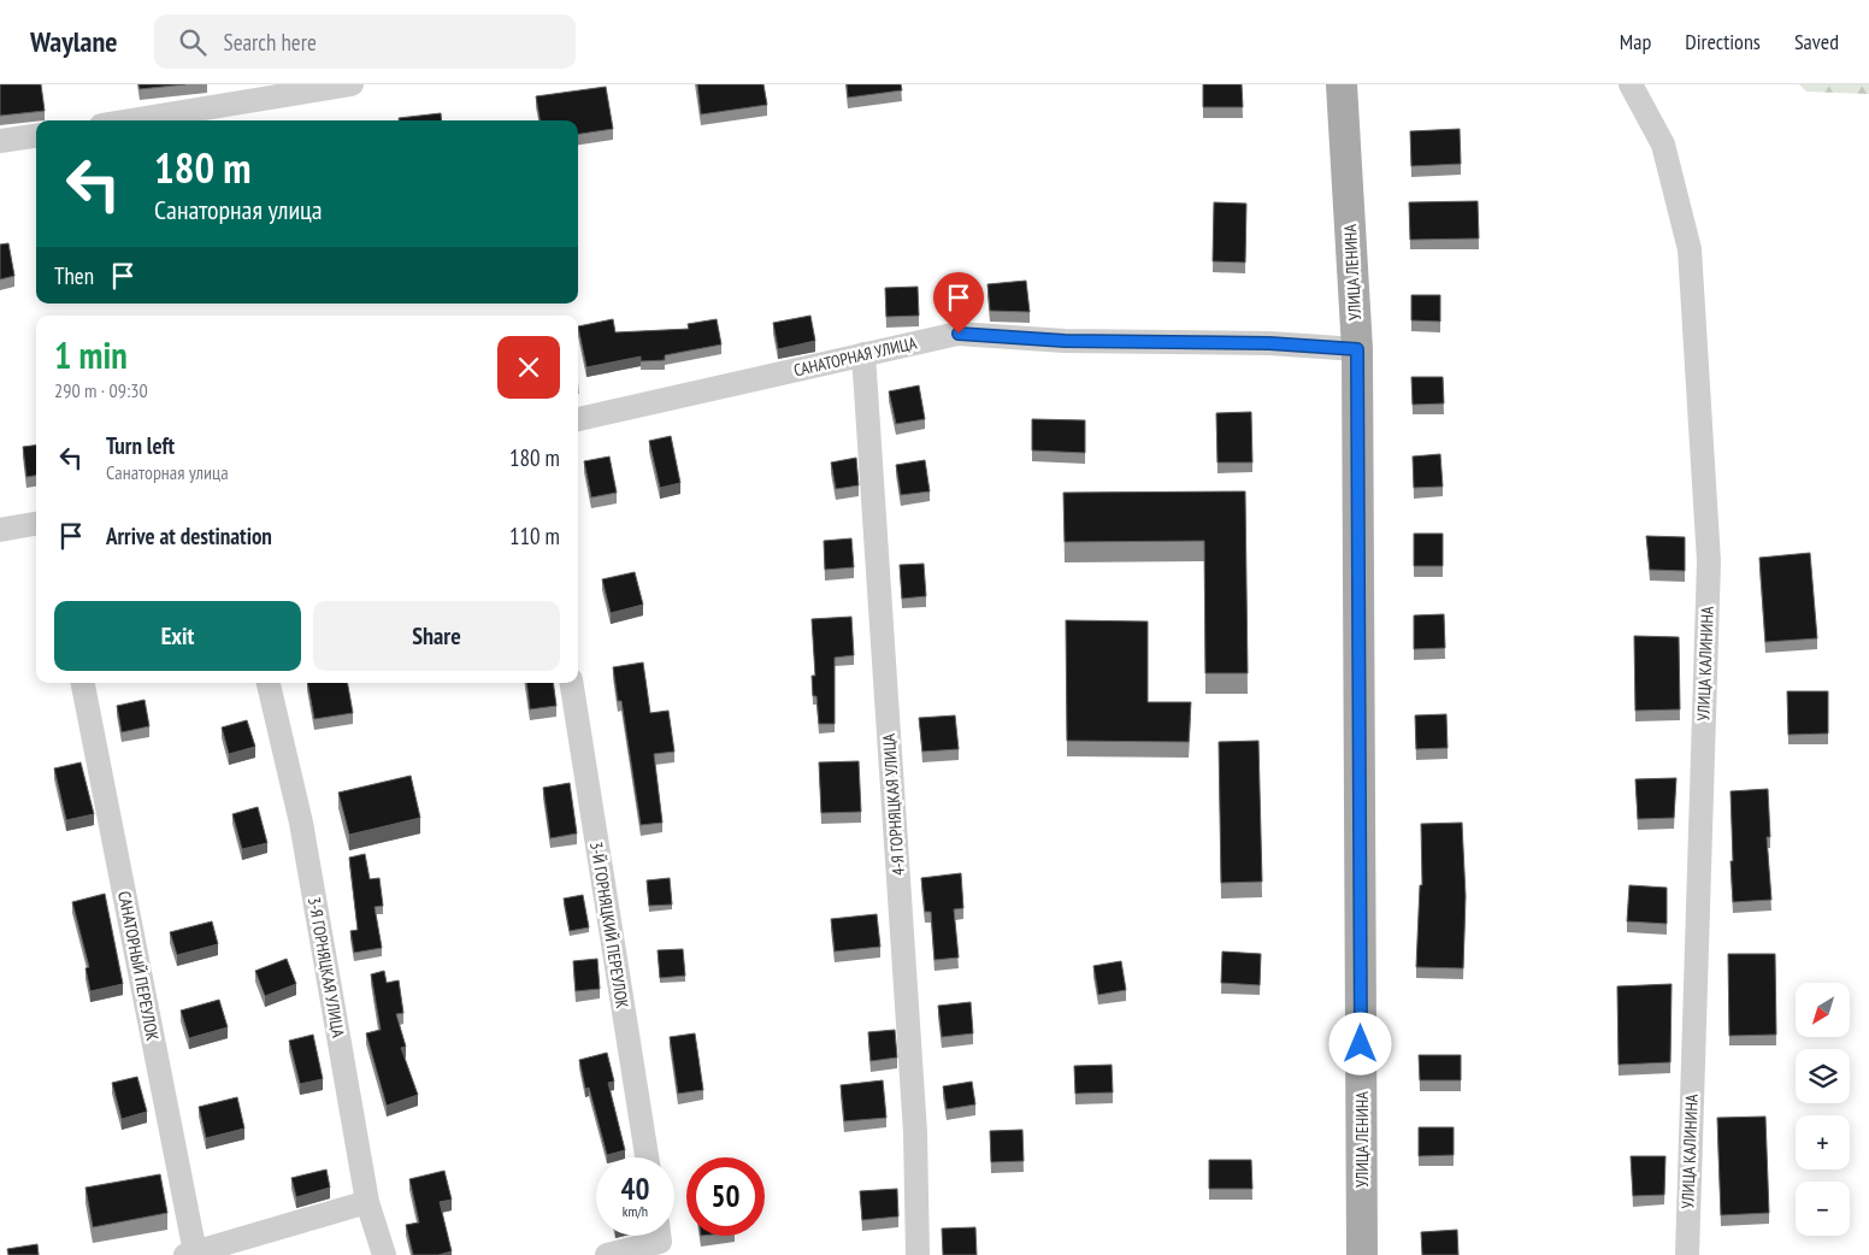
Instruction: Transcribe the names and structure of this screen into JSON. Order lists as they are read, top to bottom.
{
  "streets": {
    "main road": ["УЛИЦА ЛЕНИНА"],
    "street": [
      "САНАТОРНАЯ УЛИЦА",
      "УЛИЦА КАЛИНИНА",
      "4-Я ГОРНЯЦКАЯ УЛИЦА",
      "3-Й ГОРНЯЦКИЙ ПЕРЕУЛОК",
      "САНАТОРНЫЙ ПЕРЕУЛОК",
      "3-Я ГОРНЯЦКАЯ УЛИЦА"
    ]
  },
  "crossings": [
    ["УЛИЦА ЛЕНИНА", "САНАТОРНАЯ УЛИЦА"],
    ["САНАТОРНАЯ УЛИЦА", "4-Я ГОРНЯЦКАЯ УЛИЦА"]
  ],
  "north": "bottom left",
  "page": {
    "header": "Waylane",
    "search": "Search here",
    "nav": ["Map", "Directions", "Saved"],
    "turn": ["180 m", "Санаторная улица"],
    "then": "Then",
    "heading": ["1 min", "290 m · 09:30"],
    "list": [
      {
        "name": "Turn left",
        "note": "Санаторная улица",
        "value": "180 m"
      },
      {
        "name": "Arrive at destination",
        "value": "110 m"
      }
    ],
    "buttons": ["Exit", "Share"],
    "map_buttons": ["+", "−"],
    "speed": "40 km/h",
    "limit": "50"
  }
}
